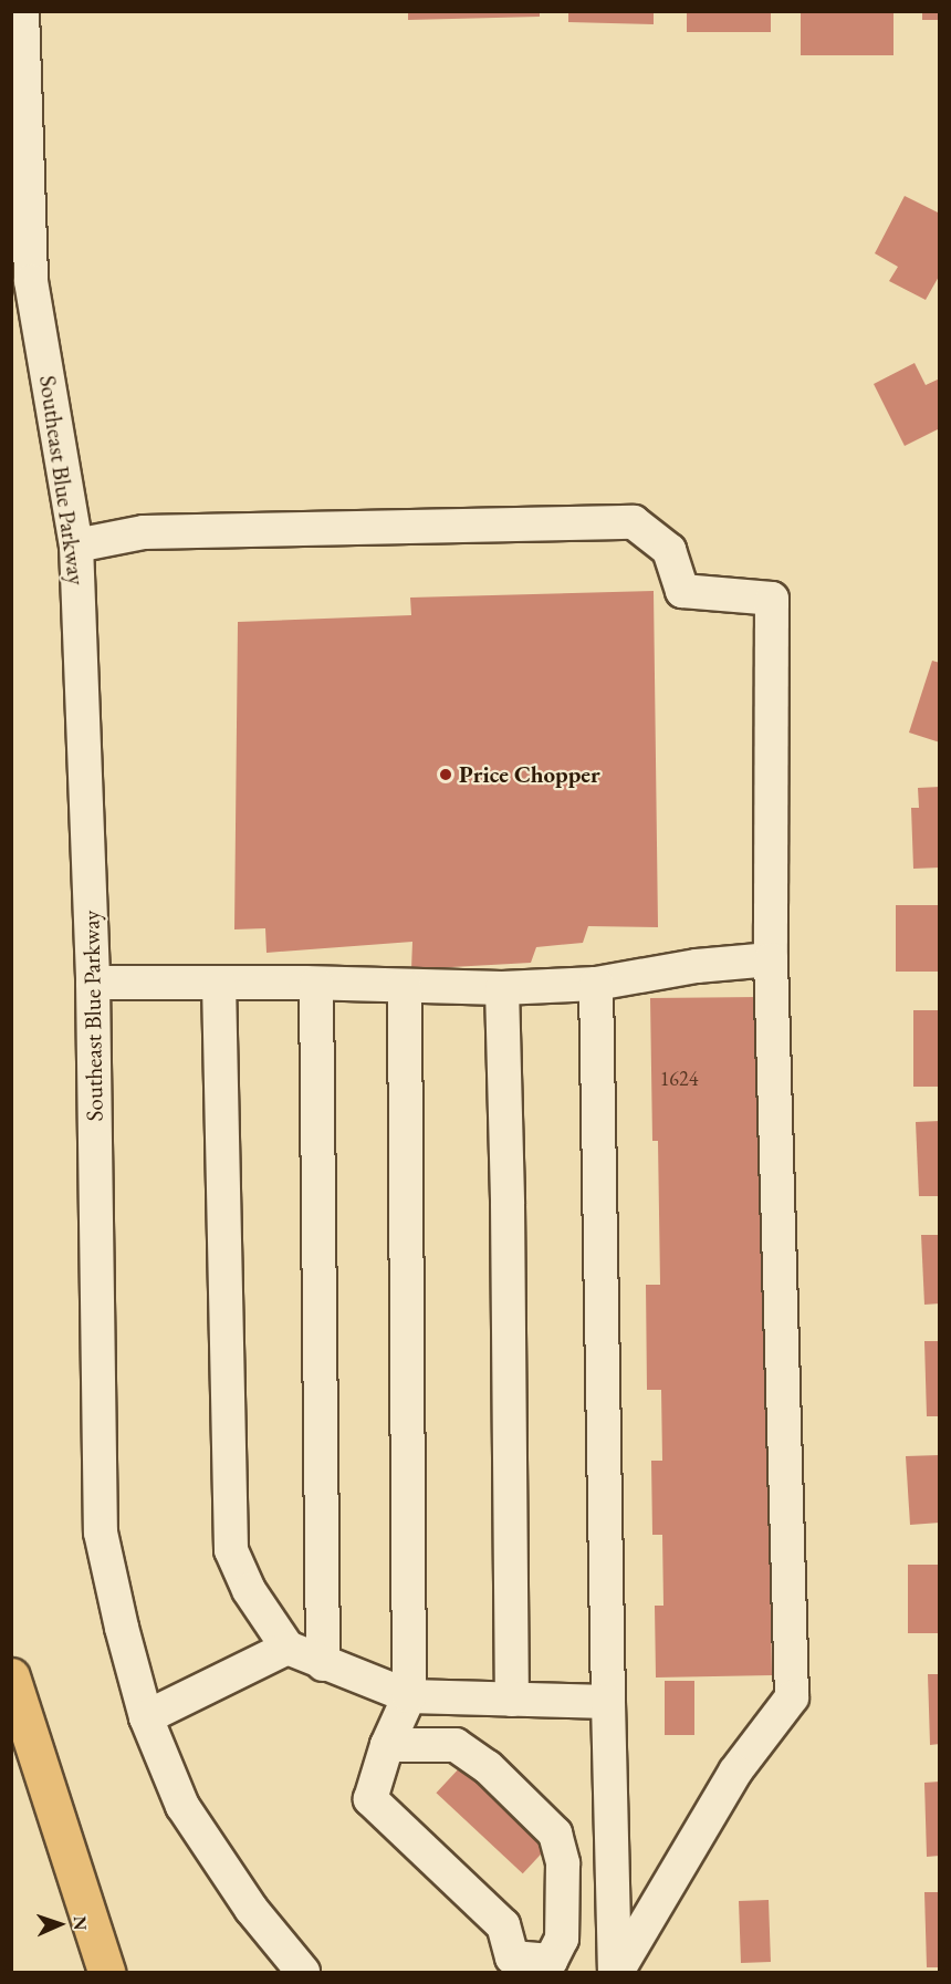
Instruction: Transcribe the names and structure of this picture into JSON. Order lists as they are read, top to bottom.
{
  "streets": {
    "street": ["Southeast Blue Parkway"]
  },
  "places": ["Price Chopper"],
  "house_numbers": ["1624"],
  "north": "right"
}
